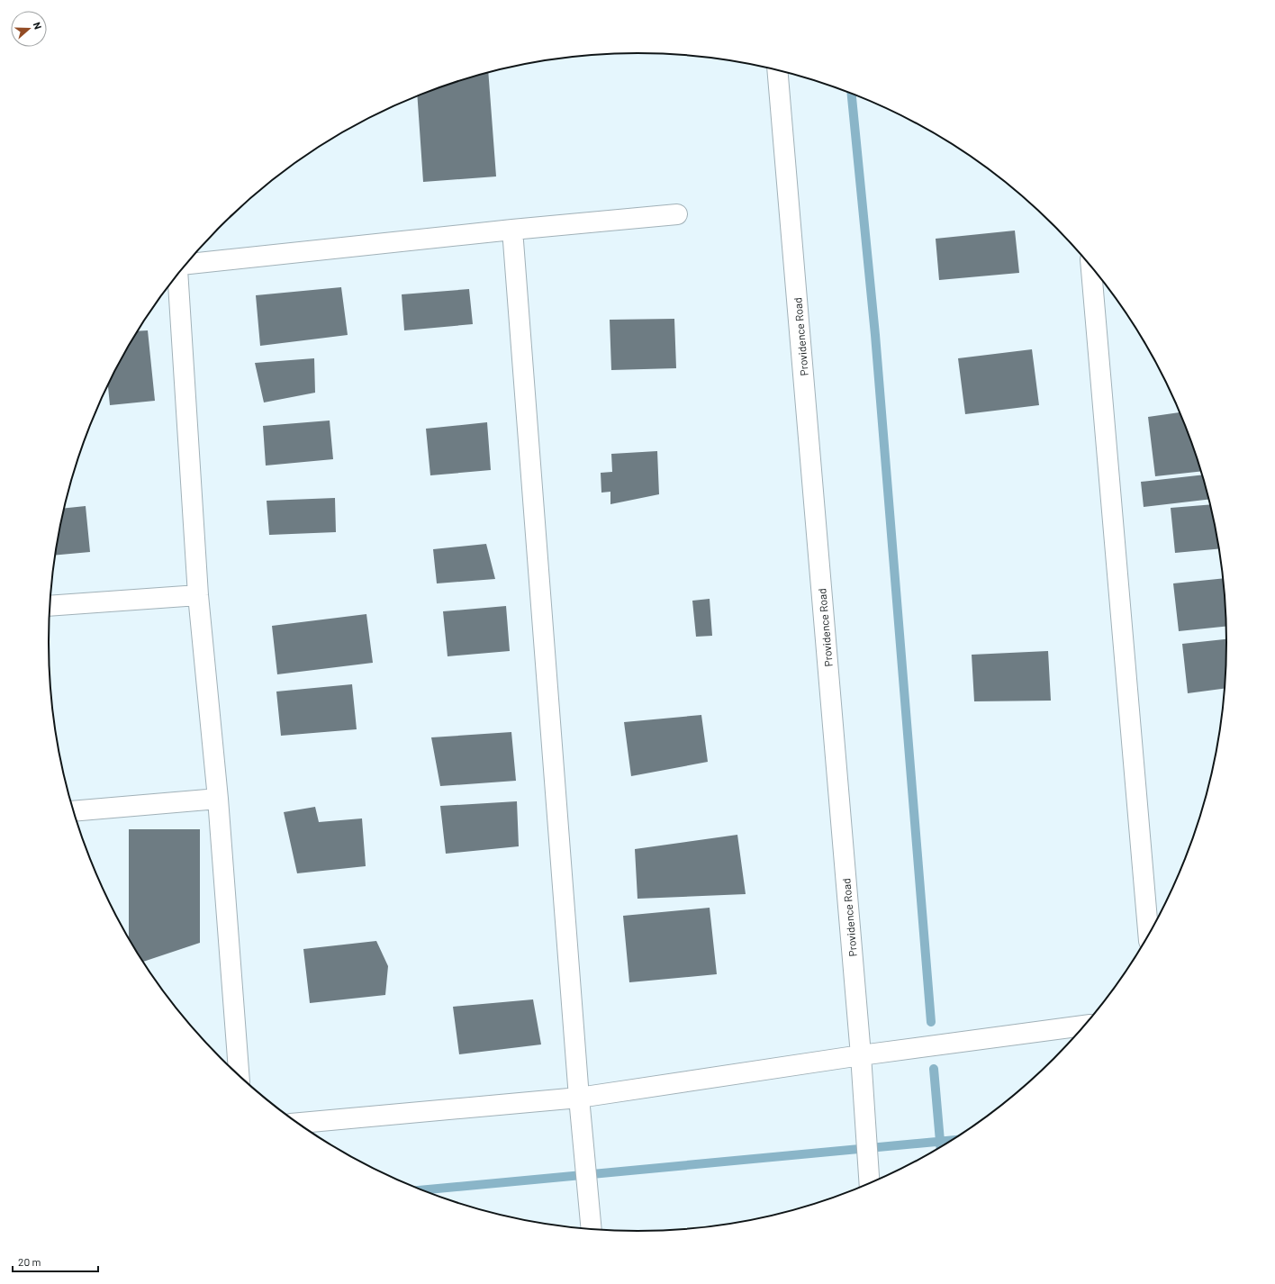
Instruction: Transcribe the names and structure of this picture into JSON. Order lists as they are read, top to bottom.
{
  "streets": {
    "street": ["Providence Road"]
  },
  "scale_bar": "20 m",
  "north": "right"
}
